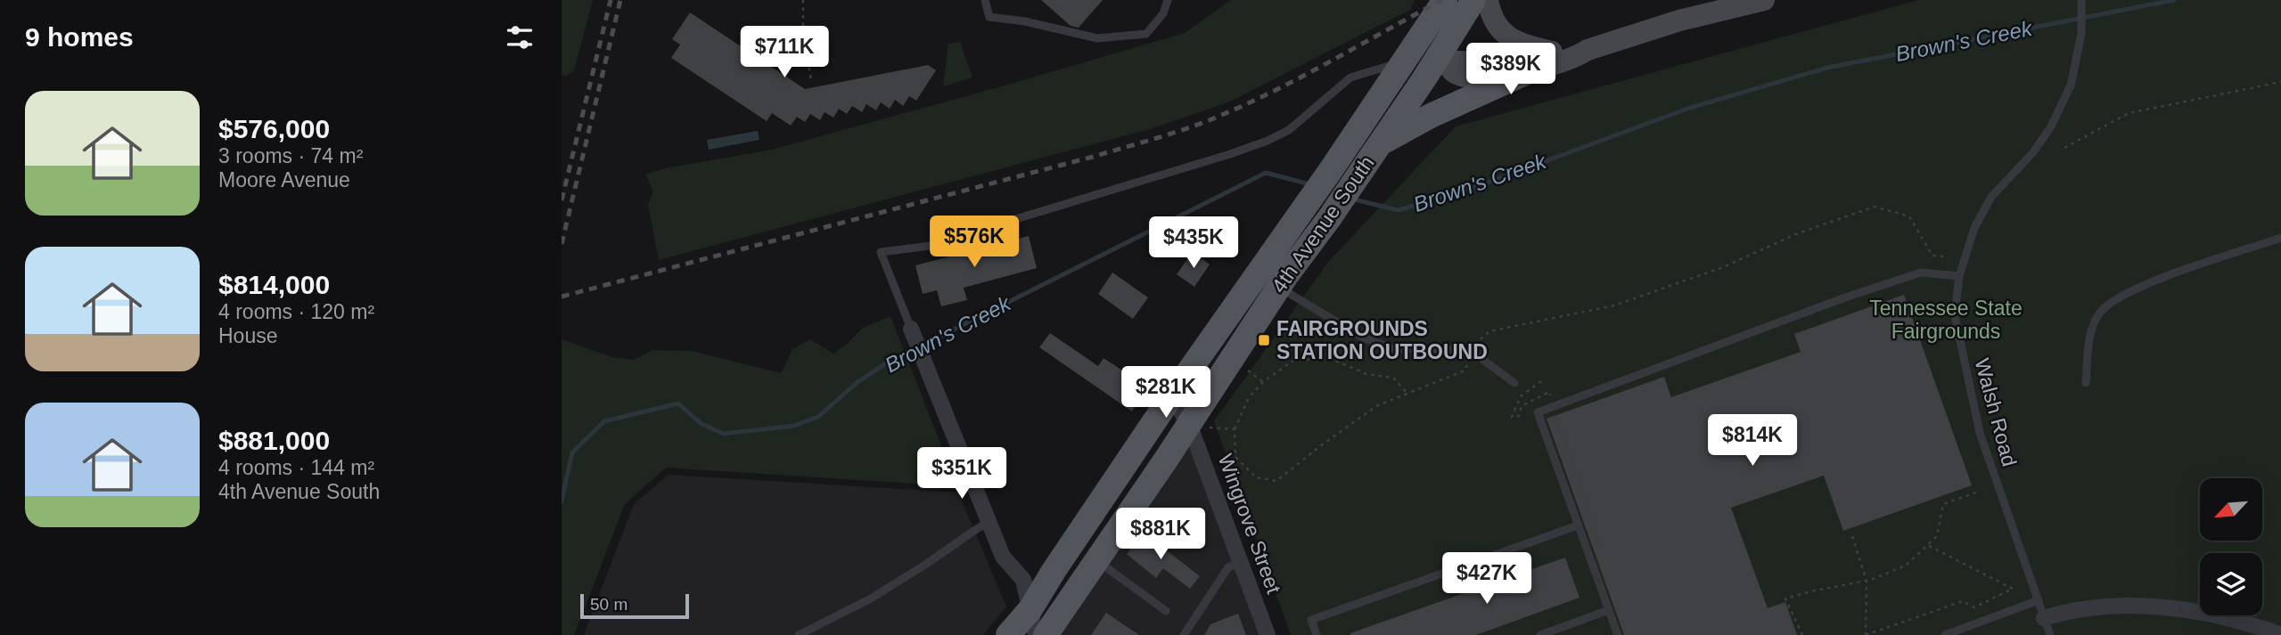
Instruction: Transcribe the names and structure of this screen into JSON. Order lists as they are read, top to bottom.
{
  "streets": {
    "main road": ["4th Avenue South"],
    "street": ["Wingrove Street"],
    "lane": ["Walsh Road"]
  },
  "crossings": [
    ["4th Avenue South", "Wingrove Street"]
  ],
  "water": ["Brown's Creek"],
  "parks": ["Tennessee State Fairgrounds"],
  "places": {
    "transit": ["FAIRGROUNDS STATION OUTBOUND"]
  },
  "scale_bar": "50 m",
  "north": "bottom left",
  "page": {
    "heading": "9 homes",
    "price": [
      "$711K",
      "$389K",
      "$576K",
      "$435K",
      "$281K",
      "$814K",
      "$351K",
      "$881K",
      "$427K"
    ],
    "list": [
      {
        "name": "$576,000",
        "note": "3 rooms · 74 m² · Moore Avenue"
      },
      {
        "name": "$814,000",
        "note": "4 rooms · 120 m² · House"
      },
      {
        "name": "$881,000",
        "note": "4 rooms · 144 m² · 4th Avenue South"
      }
    ],
    "scale": "50 m"
  }
}
